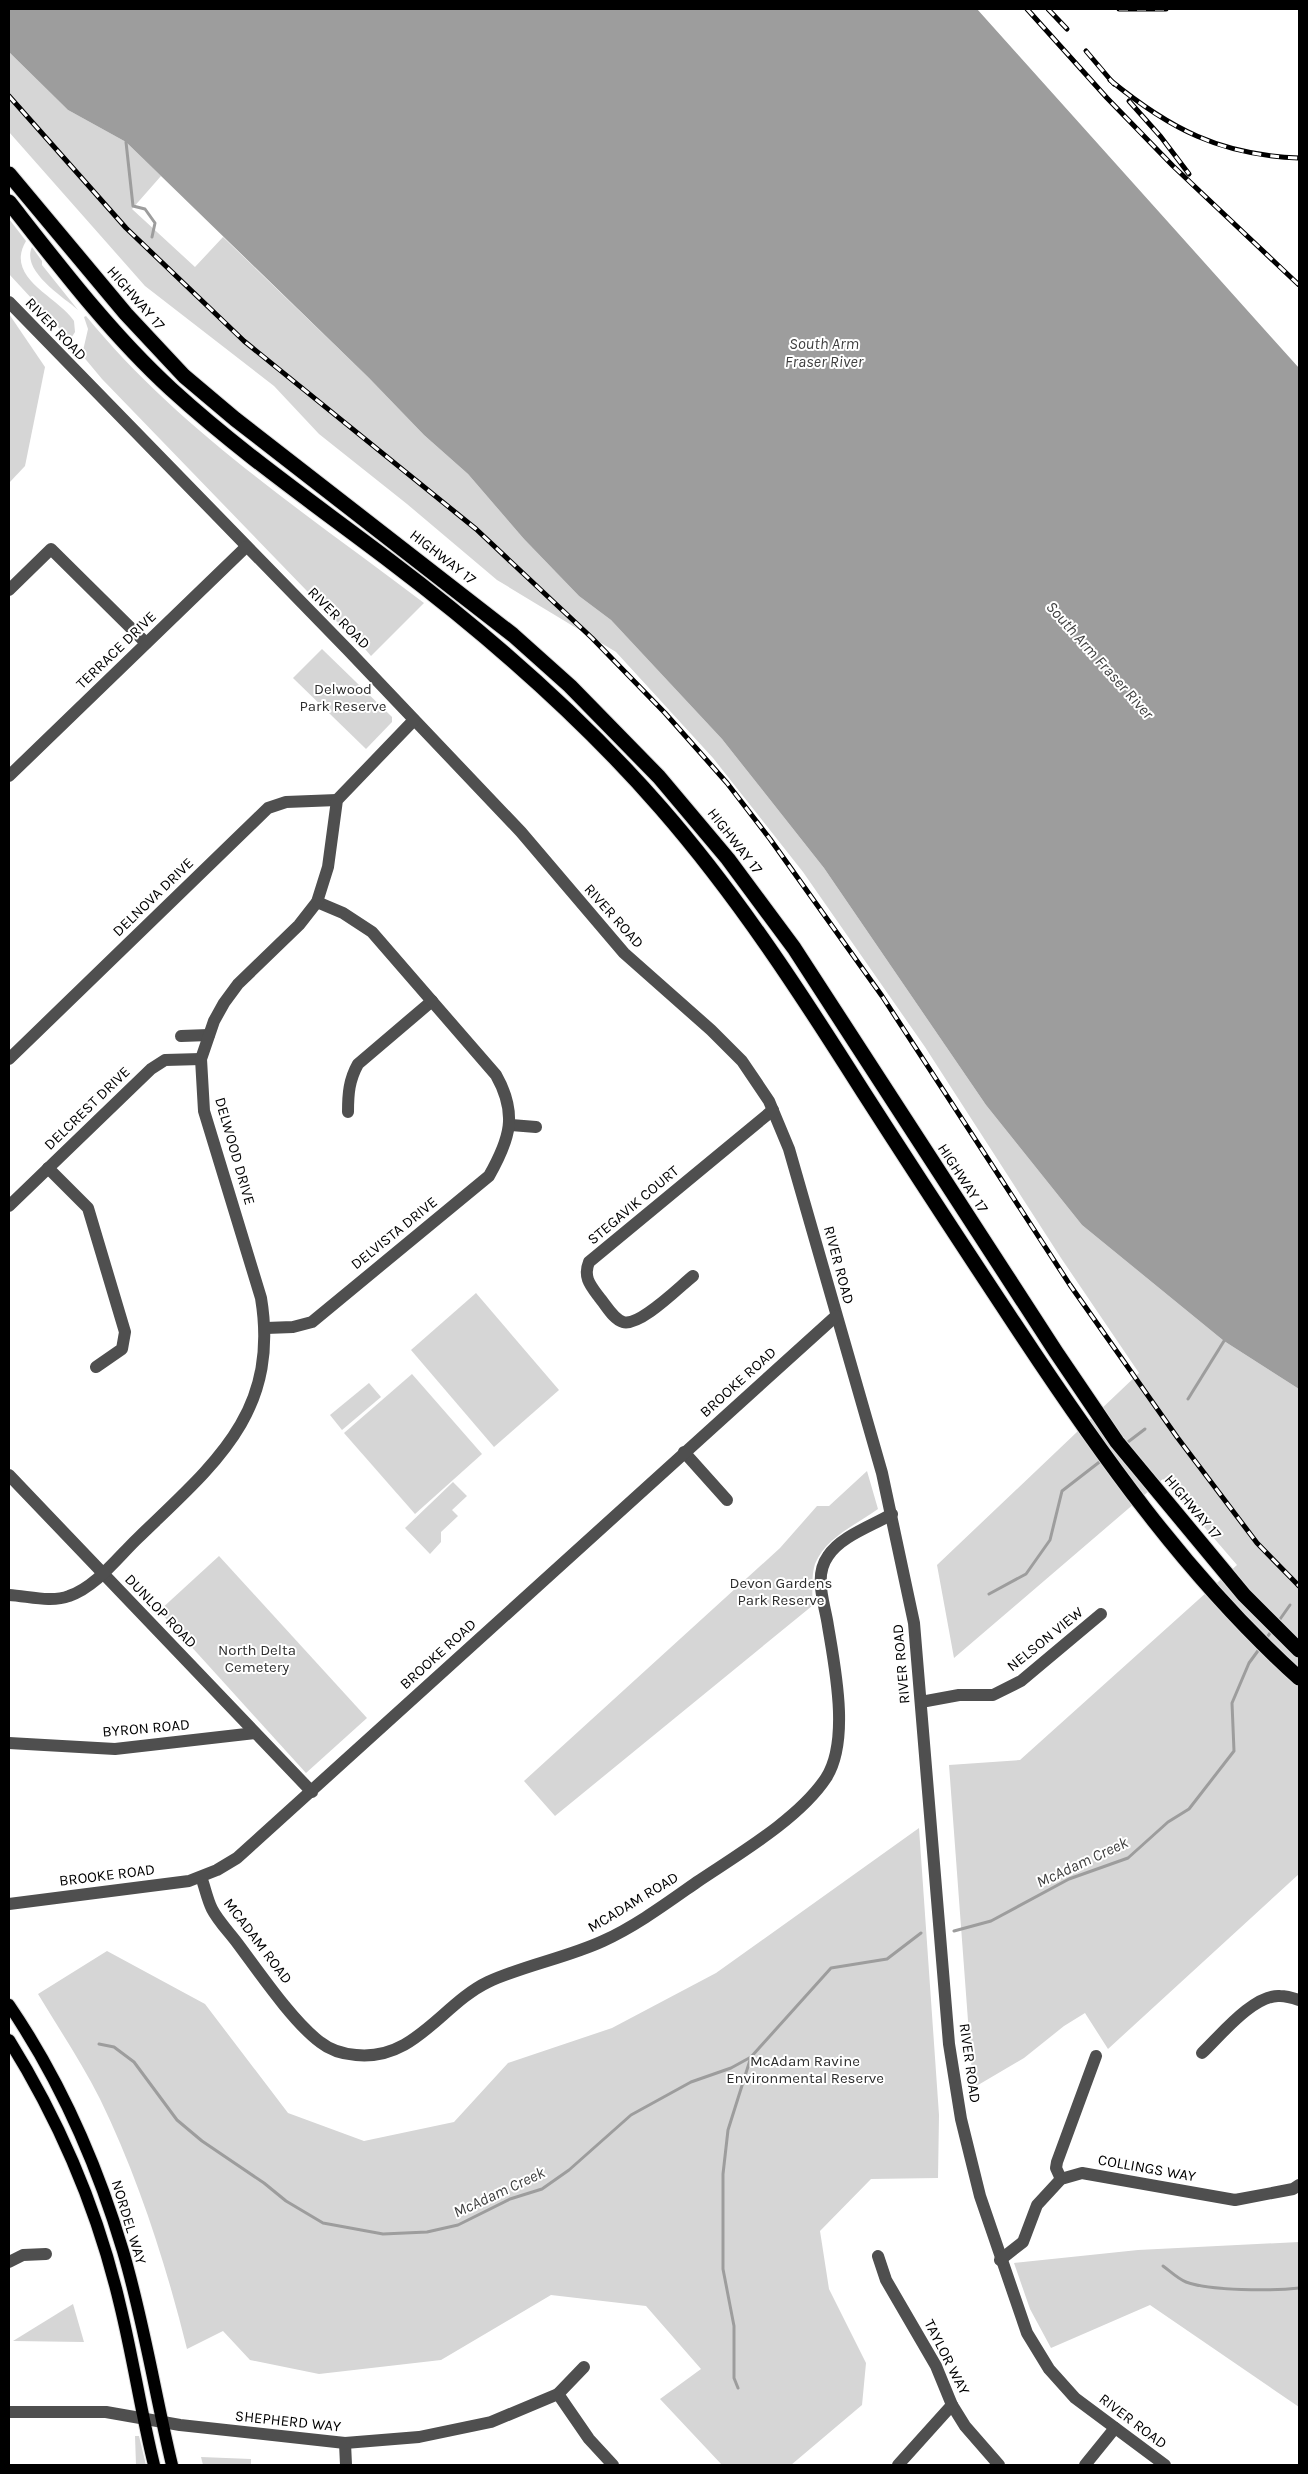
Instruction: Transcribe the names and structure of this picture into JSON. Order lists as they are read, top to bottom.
{
  "streets": {
    "highway": ["HIGHWAY 17"],
    "main road": ["NORDEL WAY"],
    "street": [
      "RIVER ROAD",
      "TERRACE DRIVE",
      "DELNOVA DRIVE",
      "DELCREST DRIVE",
      "DELWOOD DRIVE",
      "STEGAVIK COURT",
      "DELVISTA DRIVE",
      "BROOKE ROAD",
      "DUNLOP ROAD",
      "NELSON VIEW",
      "BYRON ROAD",
      "MCADAM ROAD",
      "COLLINGS WAY",
      "TAYLOR WAY",
      "SHEPHERD WAY"
    ]
  },
  "crossings": [
    ["RIVER ROAD", "TERRACE DRIVE"],
    ["RIVER ROAD", "STEGAVIK COURT"],
    ["RIVER ROAD", "BROOKE ROAD"],
    ["RIVER ROAD", "NELSON VIEW"],
    ["RIVER ROAD", "MCADAM ROAD"],
    ["DELNOVA DRIVE", "DELWOOD DRIVE"],
    ["DELCREST DRIVE", "DELWOOD DRIVE"],
    ["DELWOOD DRIVE", "DELVISTA DRIVE"],
    ["DELWOOD DRIVE", "DUNLOP ROAD"],
    ["BROOKE ROAD", "DUNLOP ROAD"],
    ["BROOKE ROAD", "MCADAM ROAD"],
    ["DUNLOP ROAD", "BYRON ROAD"],
    ["NORDEL WAY", "SHEPHERD WAY"]
  ],
  "water": ["South Arm Fraser River", "McAdam Creek"],
  "parks": [
    "Delwood Park Reserve",
    "Devon Gardens Park Reserve",
    "North Delta Cemetery",
    "McAdam Ravine Environmental Reserve"
  ]
}
